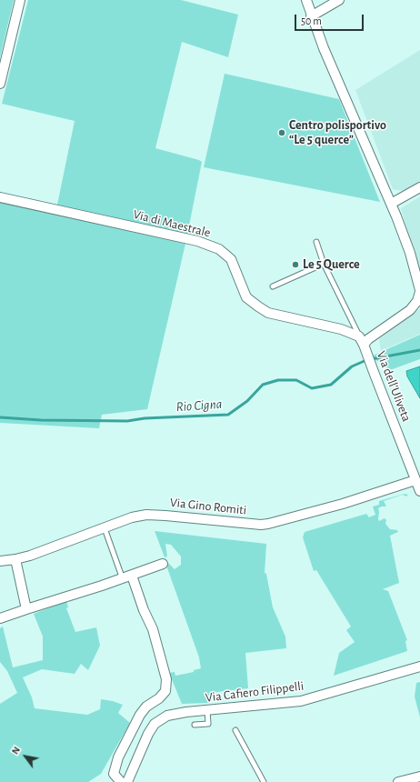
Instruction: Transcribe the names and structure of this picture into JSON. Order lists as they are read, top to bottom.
{
  "streets": {
    "street": [
      "Via di Maestrale",
      "Via dell'Uliveta",
      "Via Gino Romiti",
      "Via Cafiero Filippelli"
    ]
  },
  "crossings": [
    ["Via dell'Uliveta", "Via Gino Romiti"]
  ],
  "water": ["Rio Cigna"],
  "places": ["Centro polisportivo “Le 5 querce”", "Le 5 Querce"],
  "scale_bar": "50 m",
  "north": "top left"
}
